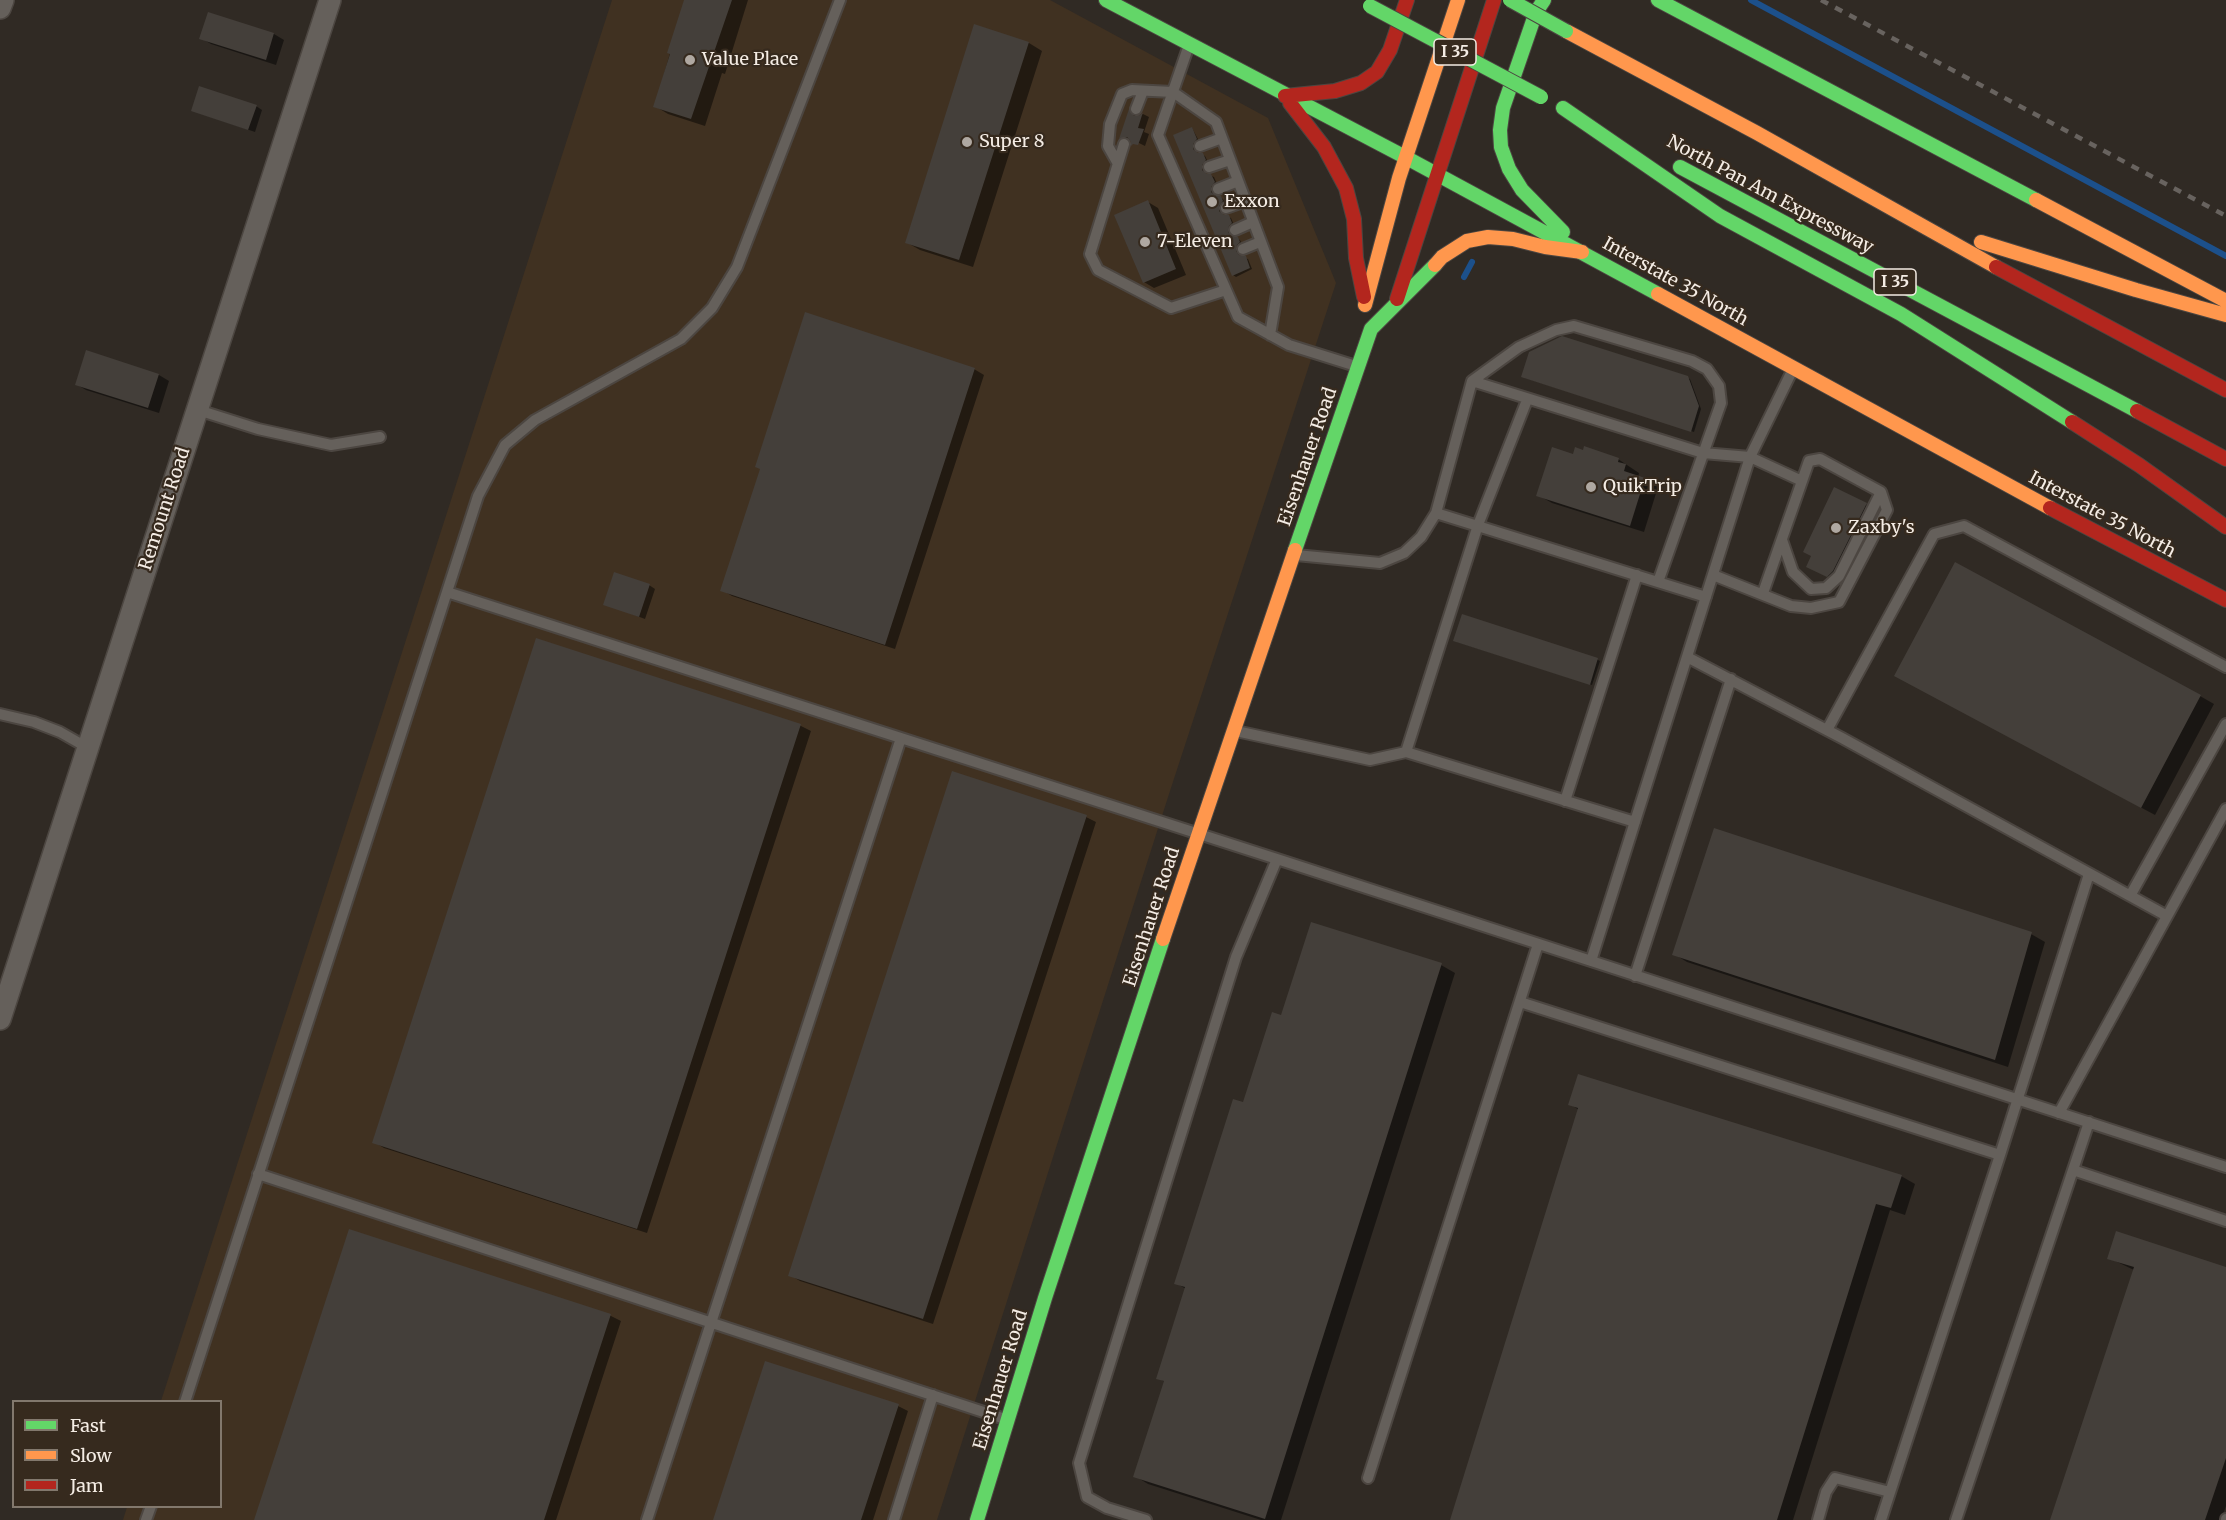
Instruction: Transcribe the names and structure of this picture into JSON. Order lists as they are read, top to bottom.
{
  "streets": {
    "main road": [
      "I 35",
      "North Pan Am Expressway",
      "Interstate 35 North",
      "Eisenhauer Road"
    ],
    "street": ["Remount Road"]
  },
  "crossings": [
    ["Interstate 35 North", "Eisenhauer Road"]
  ],
  "places": [
    "Value Place",
    "Super 8",
    "Exxon",
    "7-Eleven",
    "QuikTrip",
    "Zaxby's"
  ],
  "legend": ["Fast", "Slow", "Jam"]
}
